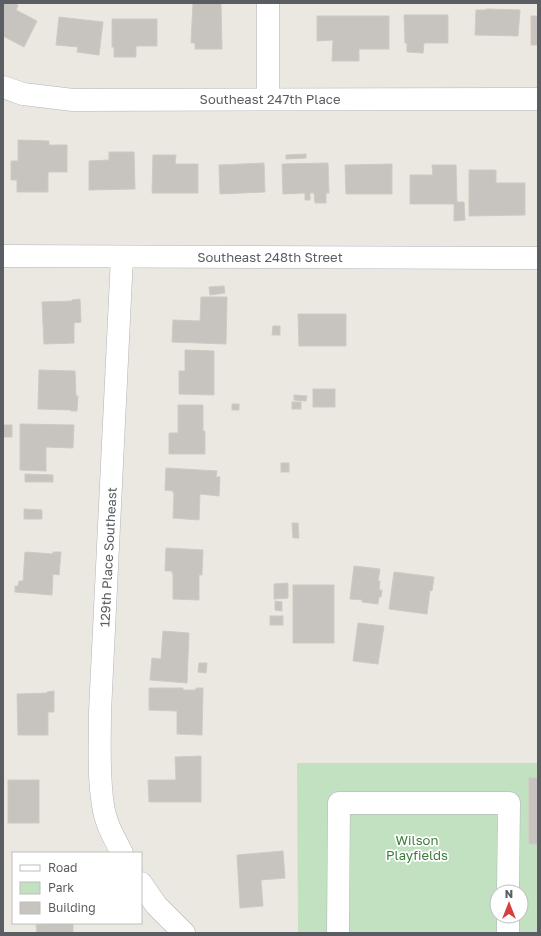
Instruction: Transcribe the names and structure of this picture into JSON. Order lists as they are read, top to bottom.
{
  "streets": {
    "street": ["Southeast 247th Place", "Southeast 248th Street", "129th Place Southeast"]
  },
  "crossings": [
    ["Southeast 248th Street", "129th Place Southeast"]
  ],
  "parks": ["Wilson Playfields"],
  "legend": ["Road", "Park", "Building"],
  "north": "top"
}
